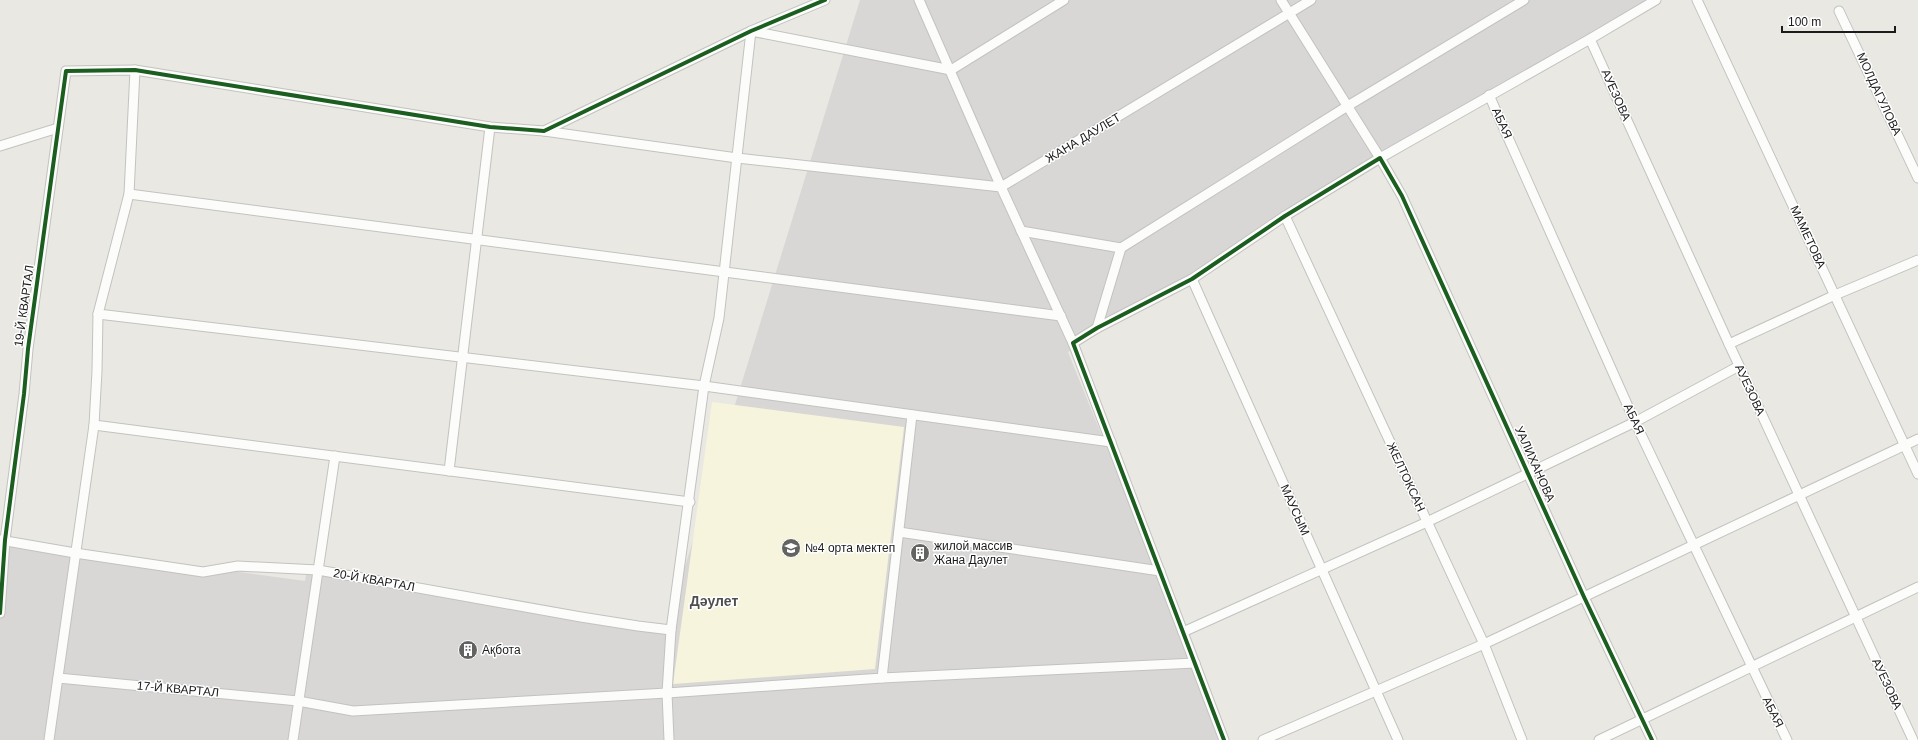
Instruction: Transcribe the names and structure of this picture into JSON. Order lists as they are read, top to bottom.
{
  "streets": {
    "street": [
      "МОЛДАГУЛОВА",
      "АУЕЗОВА",
      "АБАЯ",
      "ЖАНА ДАУЛЕТ",
      "МАМЕТОВА",
      "19-Й КВАРТАЛ",
      "УАЛИХАНОВА",
      "ЖЕЛТОКСАН",
      "МАУСЫМ",
      "20-Й КВАРТАЛ",
      "17-Й КВАРТАЛ"
    ]
  },
  "crossings": [
    ["ЖАНА ДАУЛЕТ", "УАЛИХАНОВА"],
    ["19-Й КВАРТАЛ", "20-Й КВАРТАЛ"]
  ],
  "districts": ["Дәулет"],
  "places": {
    "school or university": ["№4 орта мектеп"],
    "building": ["жилой массив Жана Даулет", "Ақбота"]
  },
  "scale_bar": "100 m"
}
